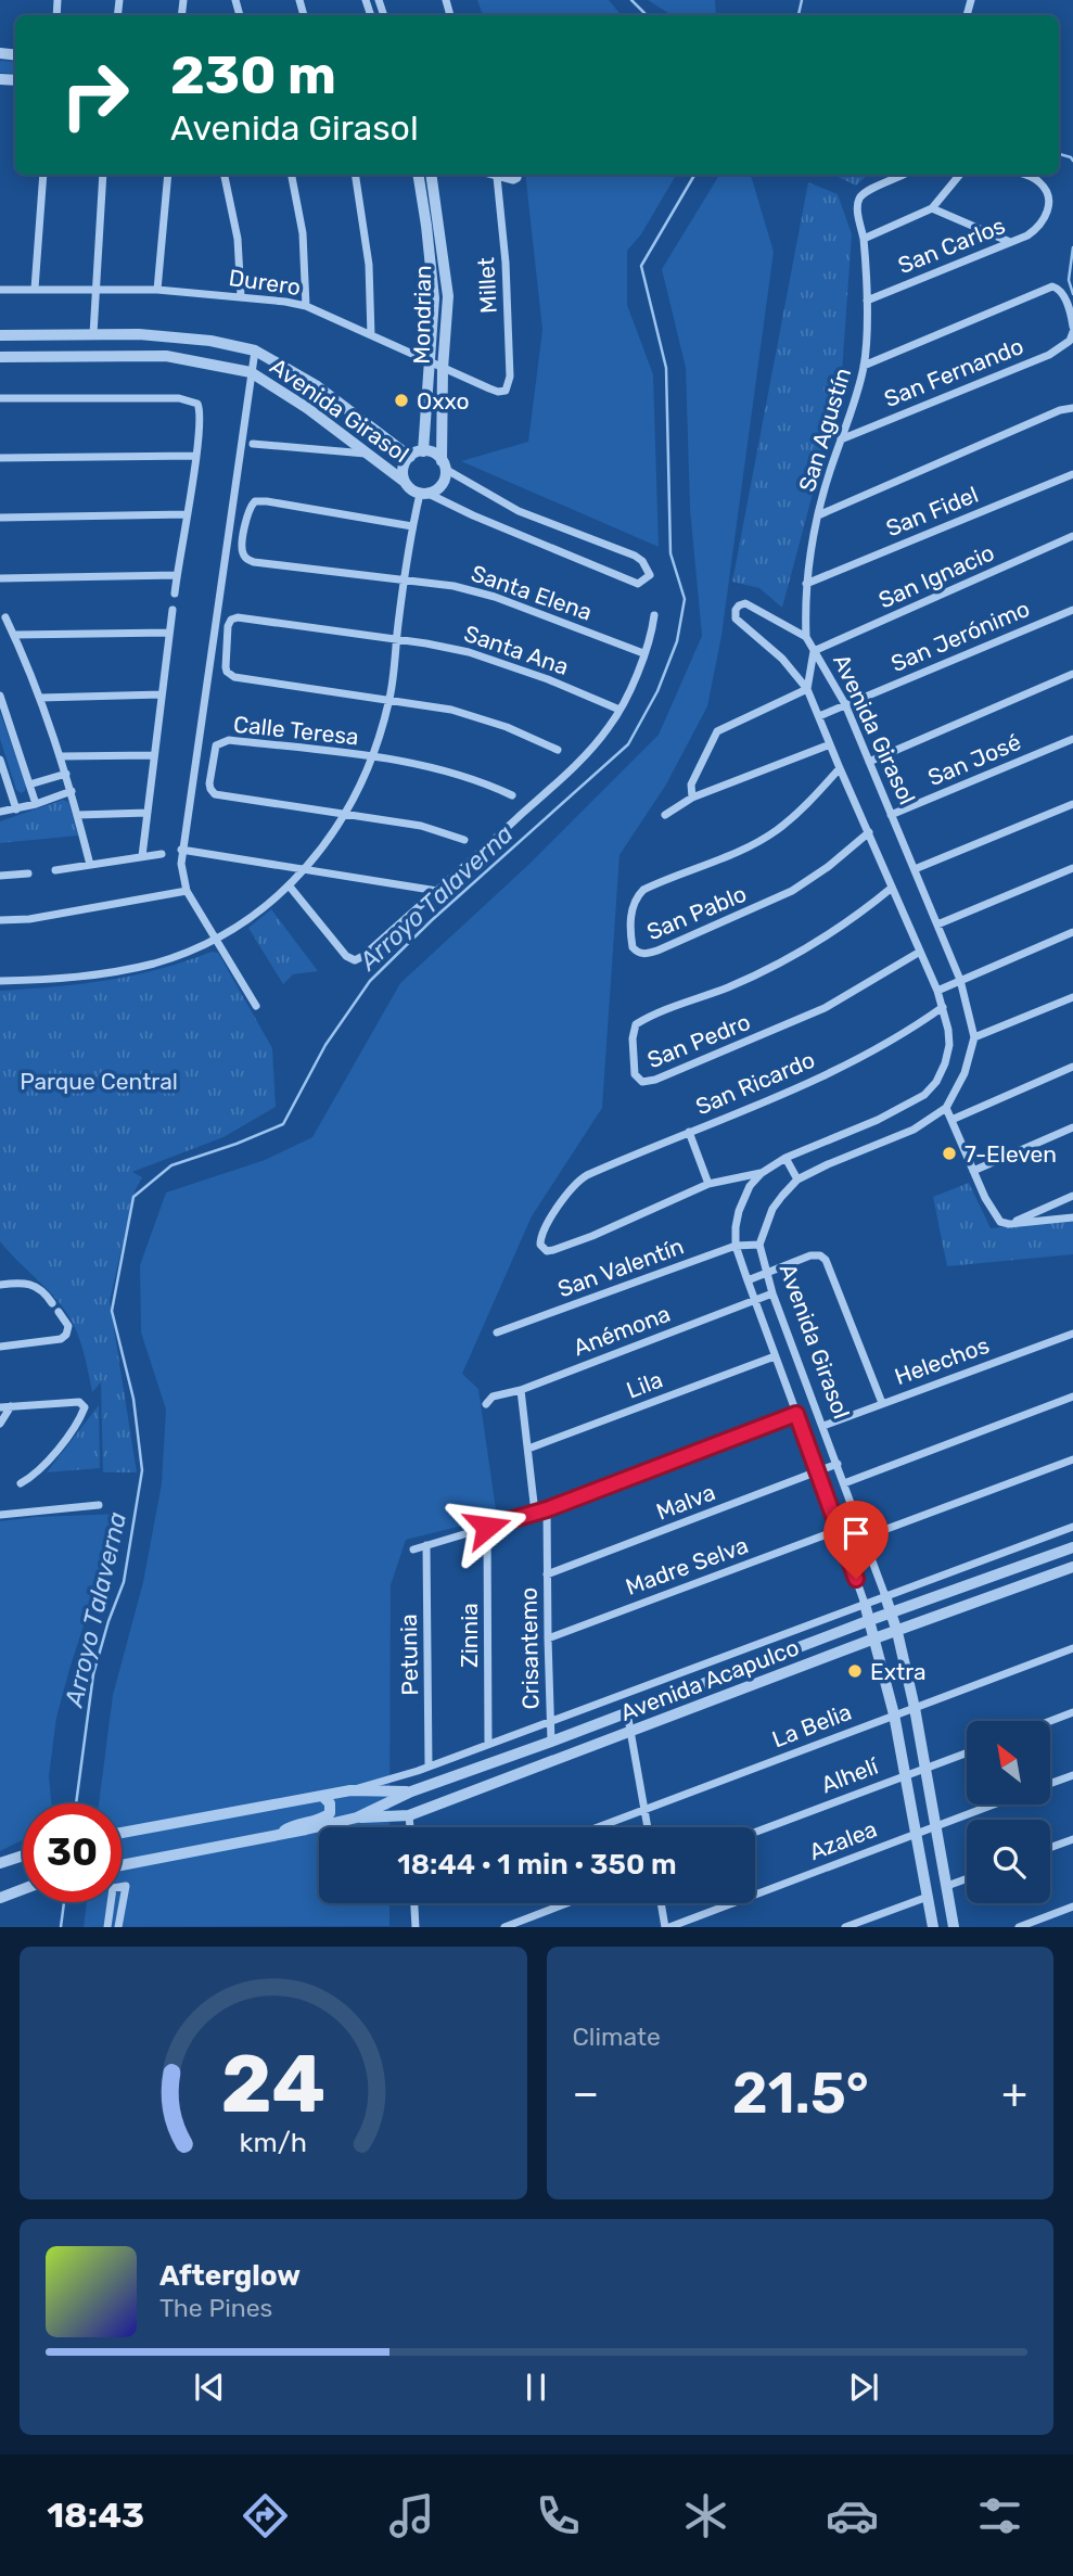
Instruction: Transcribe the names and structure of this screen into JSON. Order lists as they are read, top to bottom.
{
  "streets": {
    "street": [
      "San Carlos",
      "Durero",
      "Millet",
      "Mondrian",
      "San Fernando",
      "Avenida Girasol",
      "San Agustín",
      "San Fidel",
      "San Ignacio",
      "Santa Elena",
      "San Jerónimo",
      "Santa Ana",
      "Calle Teresa",
      "San José",
      "San Pablo",
      "San Pedro",
      "San Ricardo",
      "San Valentín",
      "Anémona",
      "Helechos",
      "Lila",
      "Malva",
      "Madre Selva",
      "Zinnia",
      "Crisantemo",
      "Petunia",
      "Avenida Acapulco",
      "La Belia",
      "Alhelí",
      "Azalea"
    ]
  },
  "crossings": [
    ["San Carlos", "San Agustín"],
    ["Durero", "Millet"],
    ["Durero", "Mondrian"],
    ["Mondrian", "Avenida Girasol"],
    ["San Fernando", "San Agustín"],
    ["Avenida Girasol", "San Agustín"],
    ["Avenida Girasol", "San Ignacio"],
    ["Avenida Girasol", "San Jerónimo"],
    ["Avenida Girasol", "San José"],
    ["Avenida Girasol", "San Pablo"],
    ["Avenida Girasol", "San Pedro"],
    ["Avenida Girasol", "San Ricardo"],
    ["Avenida Girasol", "San Valentín"],
    ["Avenida Girasol", "Anémona"],
    ["Avenida Girasol", "Helechos"],
    ["Avenida Girasol", "Lila"],
    ["Avenida Girasol", "Malva"],
    ["Avenida Girasol", "Madre Selva"],
    ["Avenida Girasol", "Avenida Acapulco"],
    ["Avenida Girasol", "La Belia"],
    ["Avenida Girasol", "Alhelí"],
    ["Avenida Girasol", "Azalea"],
    ["San Agustín", "San Fidel"],
    ["Malva", "Crisantemo"],
    ["Madre Selva", "Crisantemo"],
    ["Zinnia", "Avenida Acapulco"],
    ["Crisantemo", "Avenida Acapulco"],
    ["Petunia", "Avenida Acapulco"]
  ],
  "water": ["Arroyo Talaverna"],
  "parks": ["Parque Central"],
  "places": ["Oxxo", "7-Eleven", "Extra"],
  "north": "top left",
  "page": {
    "turn": ["230 m", "Avenida Girasol"],
    "limit": "30",
    "trip": "18:44 · 1 min · 350 m",
    "tile": "Climate",
    "heat": ["−", "21.5°", "+"],
    "song": ["Afterglow", "The Pines"],
    "tabs": "18:43",
    "gauge": ["24", "km/h"]
  }
}
